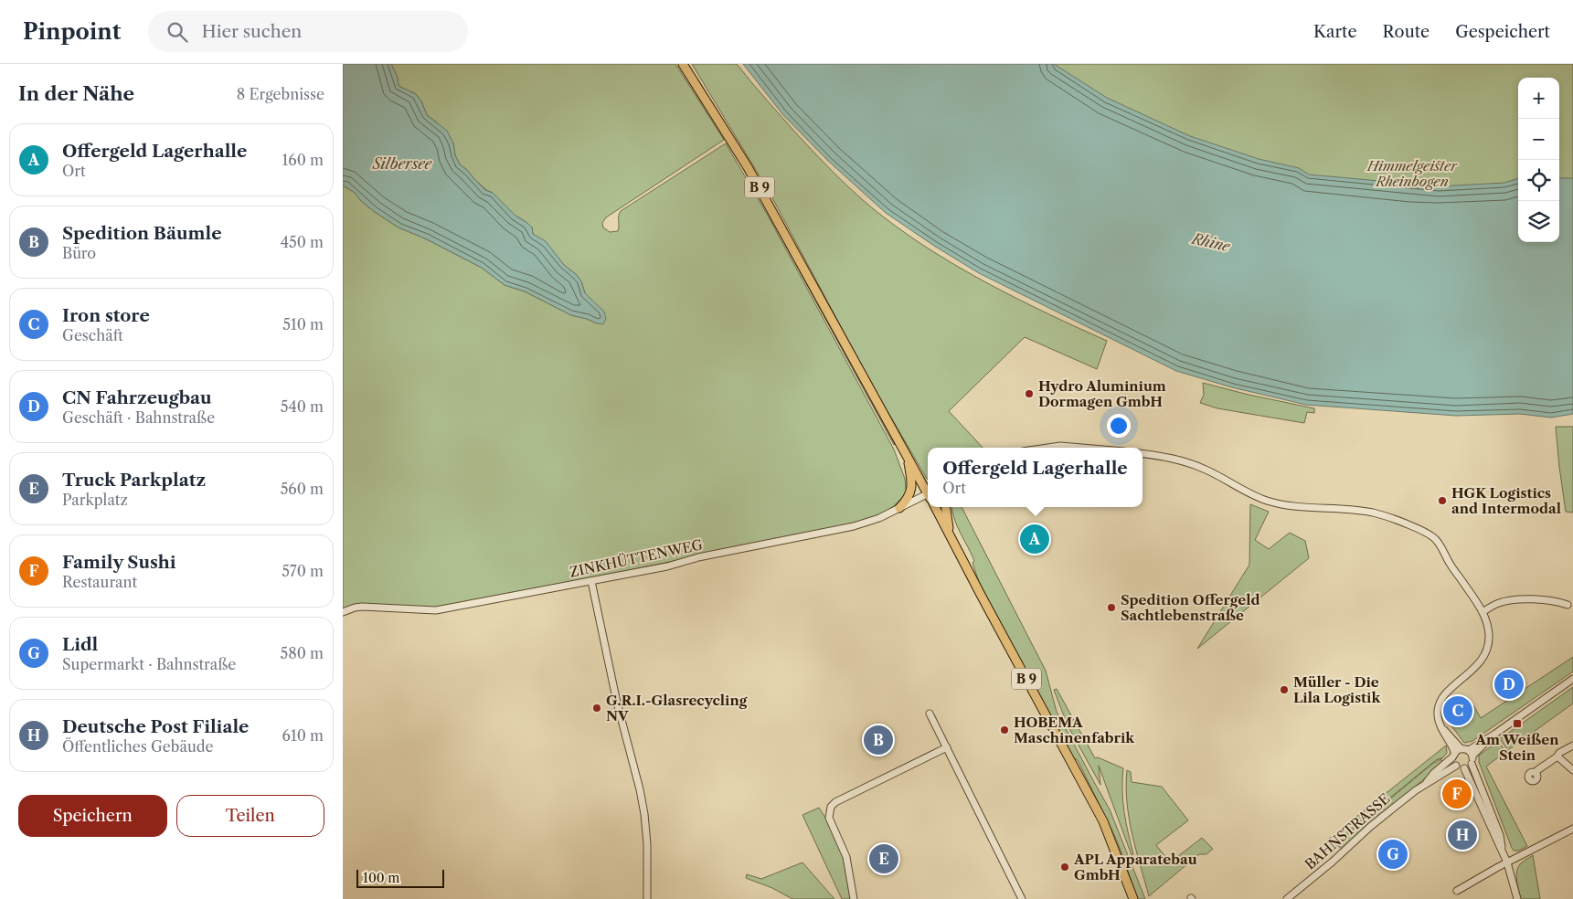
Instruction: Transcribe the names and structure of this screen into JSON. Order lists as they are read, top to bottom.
{
  "streets": {
    "main road": ["B 9"],
    "street": ["ZINKHÜTTENWEG", "BAHNSTRASSE"]
  },
  "water": ["Silbersee", "Rhine"],
  "parks": ["Himmelgeister Rheinbogen"],
  "places": {
    "other": [
      "Hydro Aluminium Dormagen GmbH",
      "HGK Logistics and Intermodal",
      "Spedition Offergeld Sachtlebenstraße",
      "Müller - Die Lila Logistik",
      "G.R.I.-Glasrecycling NV",
      "HOBEMA Maschinenfabrik",
      "APL Apparatebau GmbH"
    ],
    "transit": ["Am Weißen Stein"]
  },
  "scale_bar": "100 m",
  "page": {
    "header": "Pinpoint",
    "search": "Hier suchen",
    "nav": ["Karte", "Route", "Gespeichert"],
    "heading": ["In der Nähe", "8 Ergebnisse"],
    "map_buttons": ["+", "−"],
    "list": [
      {
        "mark": "A",
        "name": "Offergeld Lagerhalle",
        "note": "Ort",
        "value": "160 m"
      },
      {
        "mark": "B",
        "name": "Spedition Bäumle",
        "note": "Büro",
        "value": "450 m"
      },
      {
        "mark": "C",
        "name": "Iron store",
        "note": "Geschäft",
        "value": "510 m"
      },
      {
        "mark": "D",
        "name": "CN Fahrzeugbau",
        "note": "Geschäft · Bahnstraße",
        "value": "540 m"
      },
      {
        "mark": "E",
        "name": "Truck Parkplatz",
        "note": "Parkplatz",
        "value": "560 m"
      },
      {
        "mark": "F",
        "name": "Family Sushi",
        "note": "Restaurant",
        "value": "570 m"
      },
      {
        "mark": "G",
        "name": "Lidl",
        "note": "Supermarkt · Bahnstraße",
        "value": "580 m"
      },
      {
        "mark": "H",
        "name": "Deutsche Post Filiale",
        "note": "Öffentliches Gebäude",
        "value": "610 m"
      }
    ],
    "popup": ["Offergeld Lagerhalle", "Ort"],
    "pins": [
      "A",
      "D",
      "C",
      "B",
      "F",
      "H",
      "G",
      "E"
    ],
    "buttons": ["Speichern", "Teilen"],
    "scale": "100 m"
  }
}
